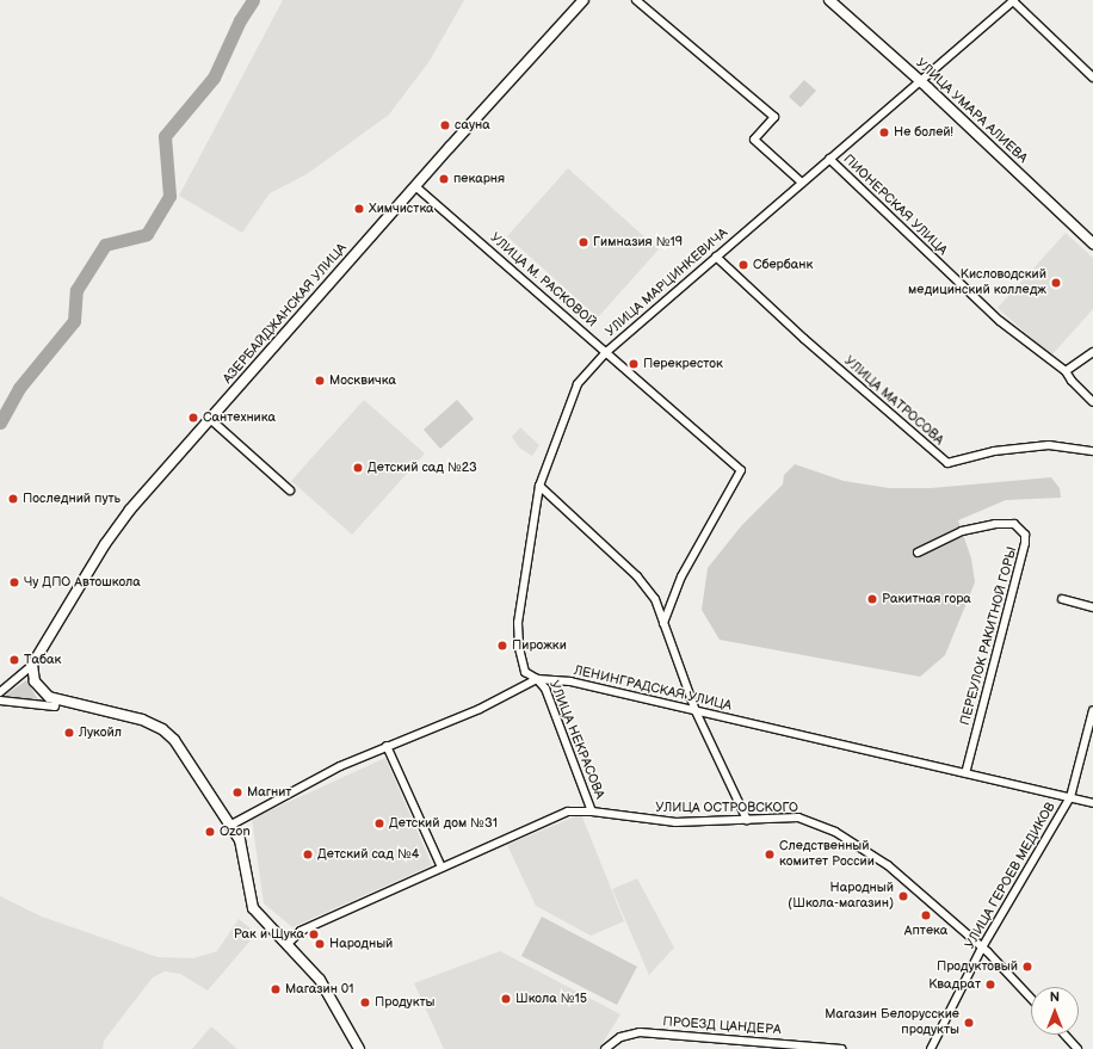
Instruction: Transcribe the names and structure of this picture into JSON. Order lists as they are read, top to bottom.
{
  "streets": {
    "main road": ["УЛИЦА УМАРА АЛИЕВА", "АЗЕРБАЙДЖАНСКАЯ УЛИЦА"],
    "street": [
      "ПИОНЕРСКАЯ УЛИЦА",
      "УЛИЦА М. РАСКОВОЙ",
      "УЛИЦА МАРЦИНКЕВИЧА",
      "УЛИЦА МАТРОСОВА",
      "ПЕРЕУЛОК РАКИТНОЙ ГОРЫ",
      "ЛЕНИНГРАДСКАЯ УЛИЦА",
      "УЛИЦА НЕКРАСОВА",
      "УЛИЦА ОСТРОВСКОГО",
      "УЛИЦА ГЕРОЕВ МЕДИКОВ",
      "ПРОЕЗД ЦАНДЕРА"
    ]
  },
  "crossings": [
    ["УЛИЦА УМАРА АЛИЕВА", "УЛИЦА МАРЦИНКЕВИЧА"],
    ["ПИОНЕРСКАЯ УЛИЦА", "УЛИЦА МАРЦИНКЕВИЧА"],
    ["УЛИЦА М. РАСКОВОЙ", "УЛИЦА МАРЦИНКЕВИЧА"],
    ["УЛИЦА М. РАСКОВОЙ", "АЗЕРБАЙДЖАНСКАЯ УЛИЦА"],
    ["УЛИЦА МАРЦИНКЕВИЧА", "УЛИЦА МАТРОСОВА"],
    ["УЛИЦА МАРЦИНКЕВИЧА", "ЛЕНИНГРАДСКАЯ УЛИЦА"],
    ["УЛИЦА МАРЦИНКЕВИЧА", "УЛИЦА НЕКРАСОВА"],
    ["ПЕРЕУЛОК РАКИТНОЙ ГОРЫ", "ЛЕНИНГРАДСКАЯ УЛИЦА"],
    ["ЛЕНИНГРАДСКАЯ УЛИЦА", "УЛИЦА НЕКРАСОВА"],
    ["ЛЕНИНГРАДСКАЯ УЛИЦА", "УЛИЦА ГЕРОЕВ МЕДИКОВ"],
    ["УЛИЦА НЕКРАСОВА", "УЛИЦА ОСТРОВСКОГО"],
    ["УЛИЦА ОСТРОВСКОГО", "УЛИЦА ГЕРОЕВ МЕДИКОВ"]
  ],
  "places": [
    "сауна",
    "Не болей!",
    "пекарня",
    "Химчистка",
    "Гимназия №19",
    "Сбербанк",
    "Кисловодский медицинский колледж",
    "Перекресток",
    "Москвичка",
    "Сантехника",
    "Детский сад №23",
    "Последний путь",
    "Чу ДПО Автошкола",
    "Ракитная гора",
    "Пирожки",
    "Табак",
    "Лукойл",
    "Магнит",
    "Детский дом №31",
    "Ozon",
    "Детский сад №4",
    "Следственный комитет России",
    "Народный (Школа-магазин)",
    "Аптека",
    "Рак и Щука",
    "Народный",
    "Продуктовый",
    "Квадрат",
    "Магазин 01",
    "Школа №15",
    "Продукты",
    "Магазин Белорусские продукты"
  ],
  "north": "top"
}
